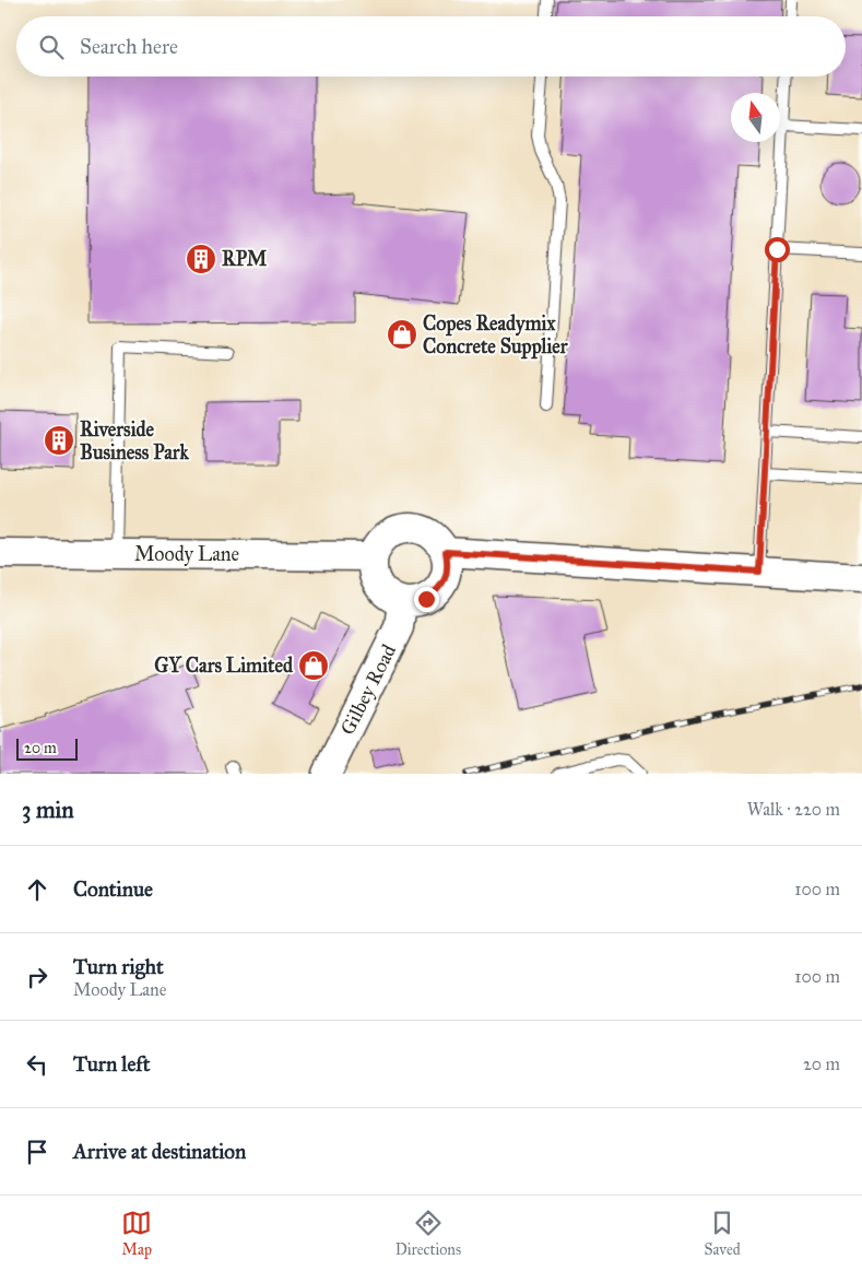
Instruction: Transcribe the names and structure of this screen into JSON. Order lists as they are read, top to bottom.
{
  "streets": {
    "street": ["Moody Lane", "Gilbey Road"]
  },
  "crossings": [
    ["Moody Lane", "Gilbey Road"]
  ],
  "places": {
    "building": ["RPM", "Riverside Business Park"],
    "shop": ["Copes Readymix Concrete Supplier", "GY Cars Limited"]
  },
  "scale_bar": "20 m",
  "north": "top",
  "page": {
    "search": "Search here",
    "scale": "20 m",
    "heading": ["3 min", "Walk · 220 m"],
    "list": [
      ["Continue", "100 m"],
      ["Turn right", "Moody Lane", "100 m"],
      ["Turn left", "20 m"],
      "Arrive at destination"
    ],
    "nav": ["Map", "Directions", "Saved"]
  }
}
